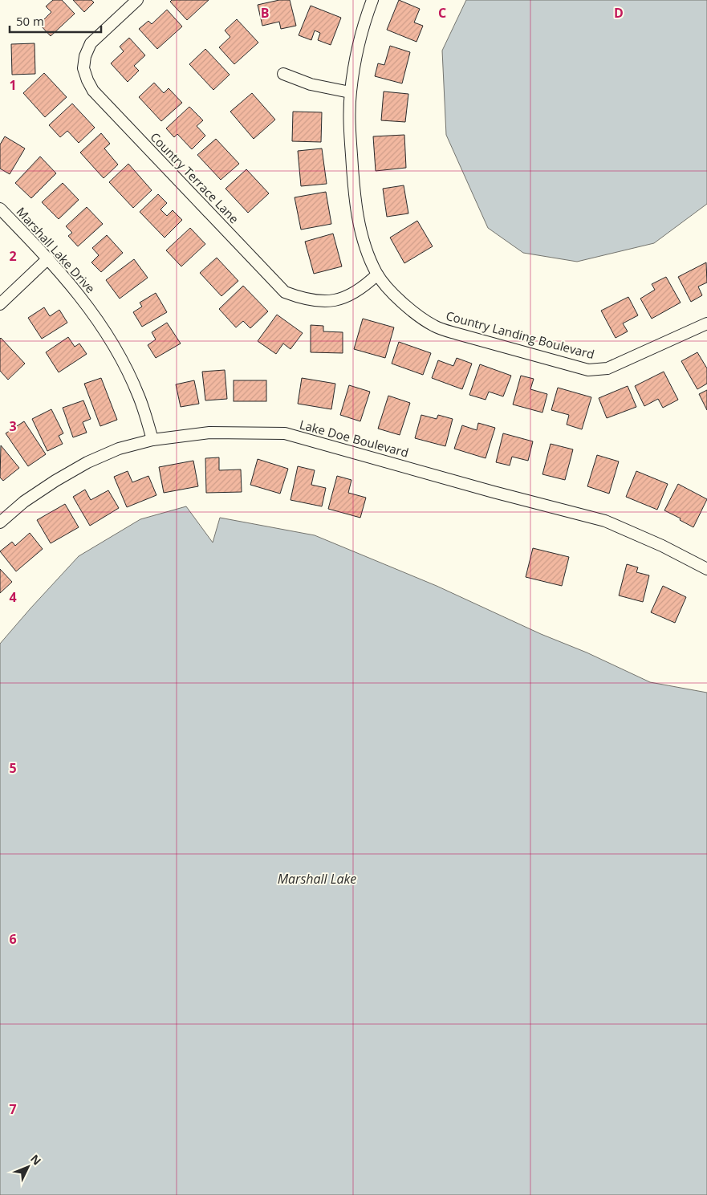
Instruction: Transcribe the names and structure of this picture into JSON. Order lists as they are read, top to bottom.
{
  "streets": {
    "street": [
      "Country Terrace Lane",
      "Marshall Lake Drive",
      "Country Landing Boulevard",
      "Lake Doe Boulevard"
    ]
  },
  "crossings": [
    ["Country Terrace Lane", "Country Landing Boulevard"],
    ["Marshall Lake Drive", "Lake Doe Boulevard"]
  ],
  "water": ["Marshall Lake"],
  "scale_bar": "50 m",
  "north": "top right",
  "grid": {
    "columns": ["B", "C", "D"],
    "rows": [
      "1",
      "2",
      "3",
      "4",
      "5",
      "6",
      "7"
    ]
  }
}
